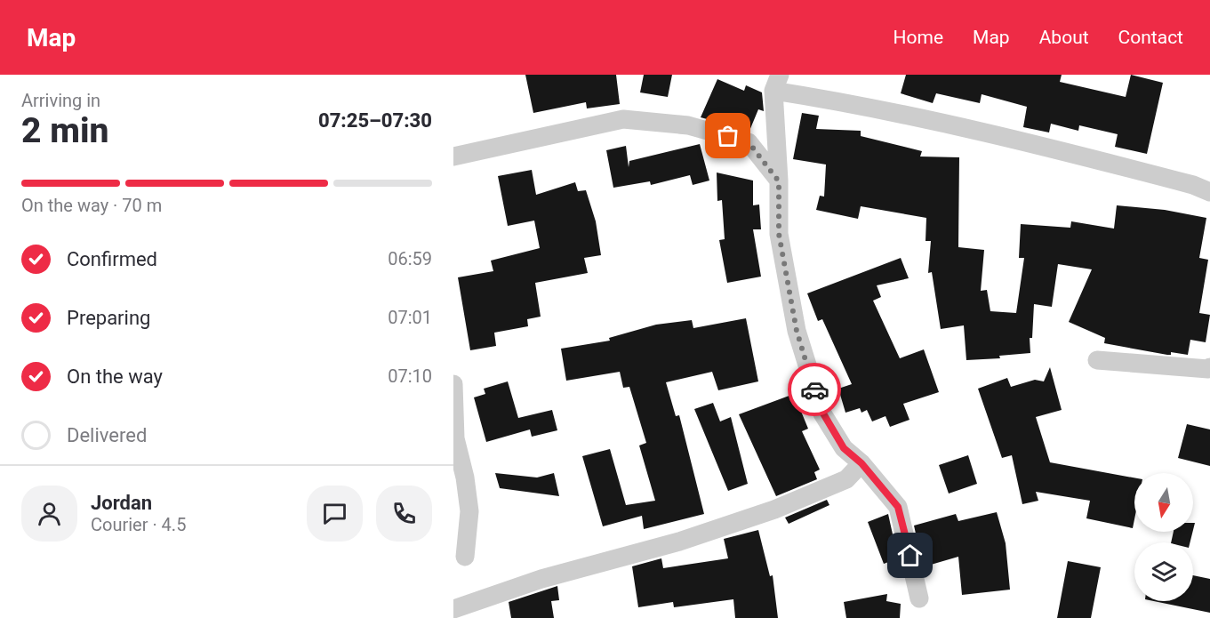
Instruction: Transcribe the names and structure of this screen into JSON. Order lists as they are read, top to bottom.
{
  "north": "bottom",
  "page": {
    "header": "Map",
    "nav": [
      "Home",
      "Map",
      "About",
      "Contact"
    ],
    "heading": ["2 min", "Arriving in", "07:25–07:30"],
    "panel": ["Jordan", "Courier · 4.5"],
    "bar": "On the way · 70 m",
    "list": [
      ["Confirmed", "06:59"],
      ["Preparing", "07:01"],
      ["On the way", "07:10"],
      "Delivered"
    ]
  }
}
